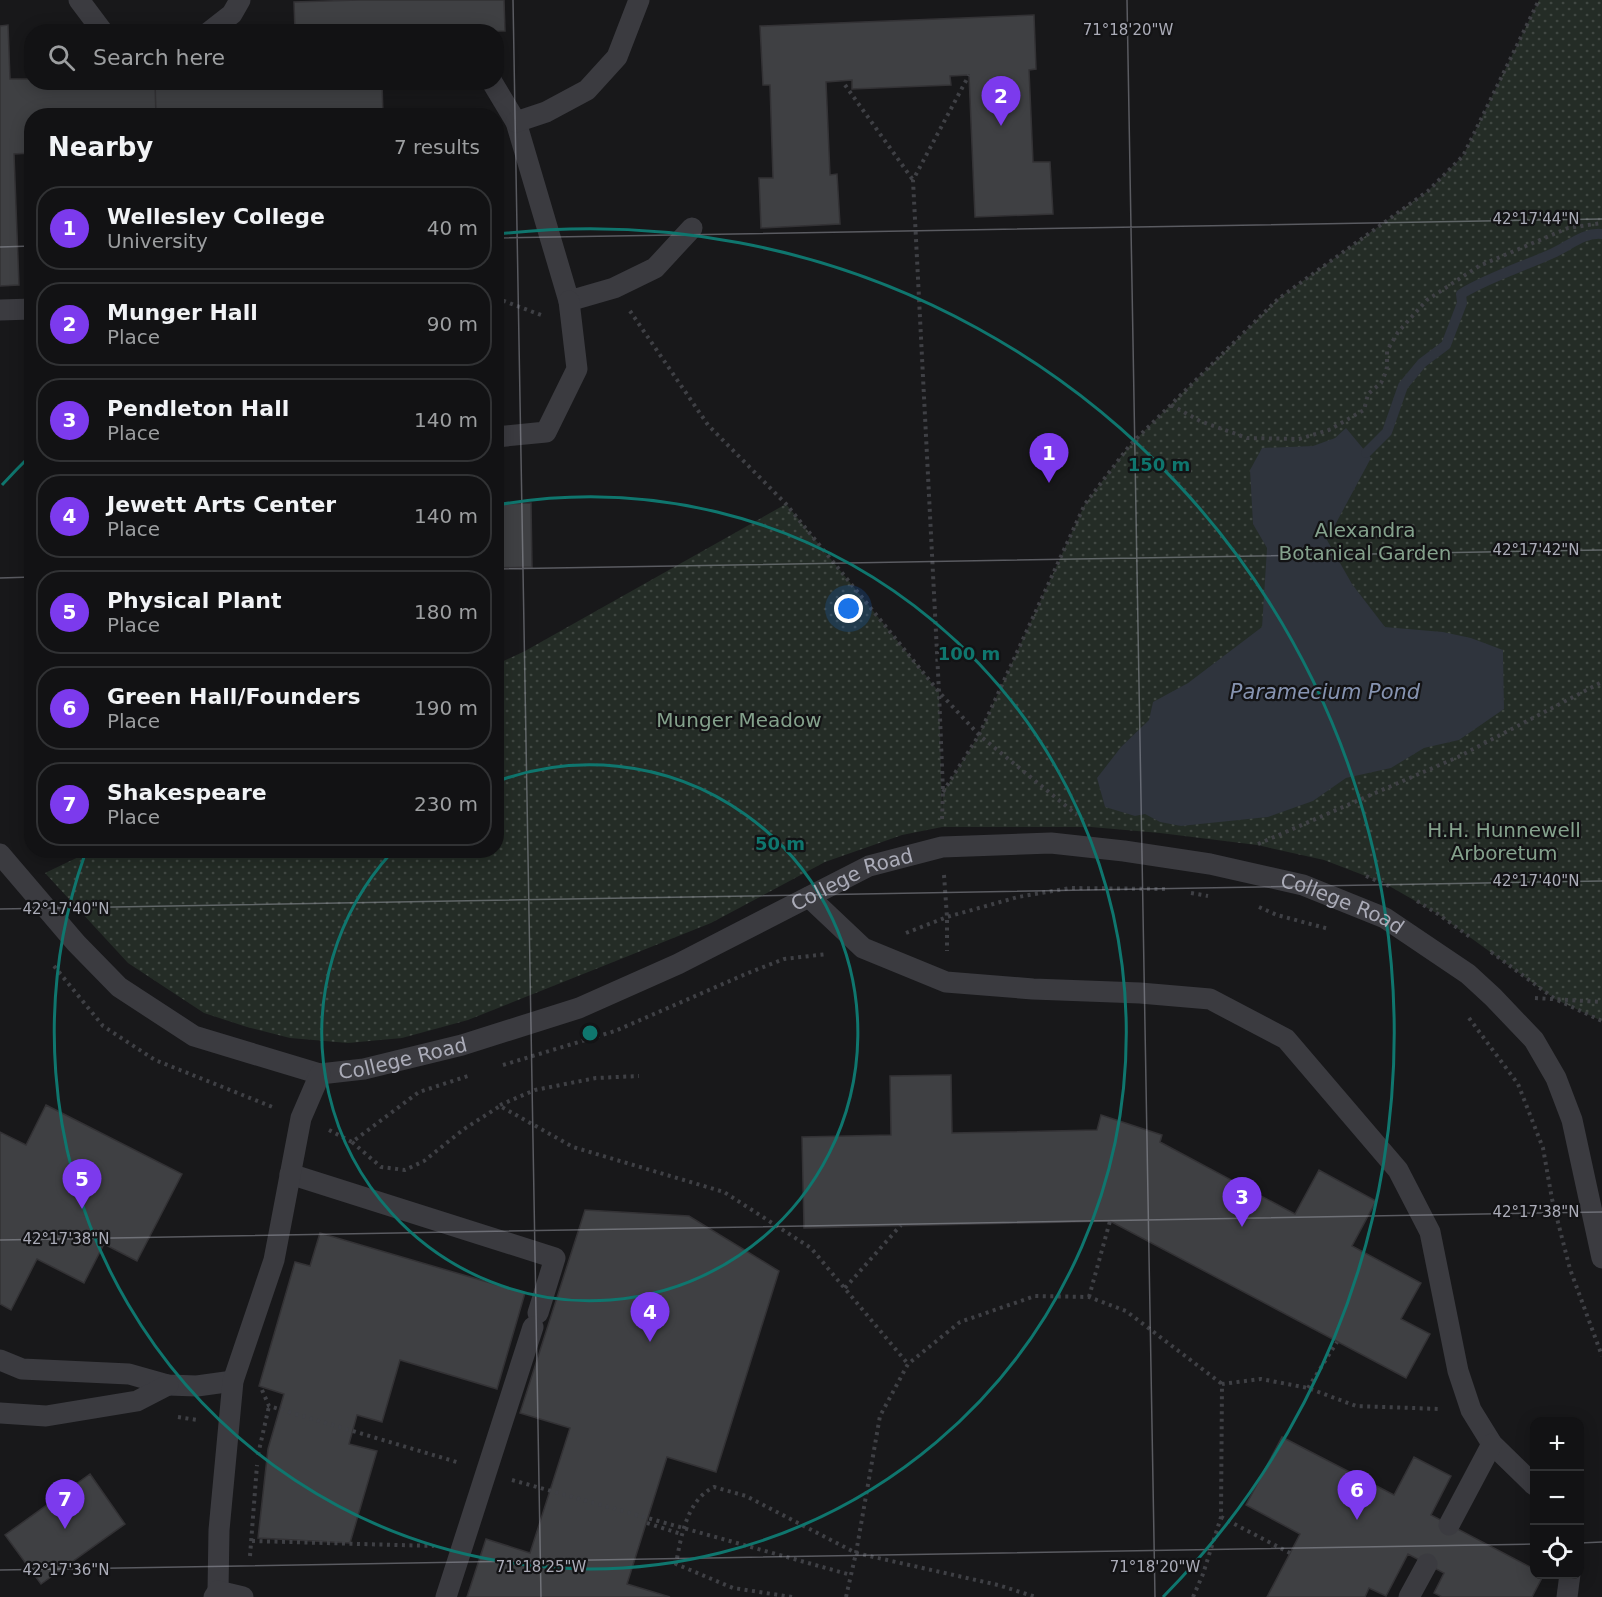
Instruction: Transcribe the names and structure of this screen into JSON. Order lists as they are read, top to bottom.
{
  "streets": {
    "lane": ["College Road"]
  },
  "water": ["Paramecium Pond"],
  "parks": ["Alexandra Botanical Garden", "Munger Meadow", "H.H. Hunnewell Arboretum"],
  "page": {
    "search": "Search here",
    "pins": [
      "2",
      "1",
      "5",
      "3",
      "4",
      "6",
      "7"
    ],
    "heading": ["Nearby", "7 results"],
    "list": [
      {
        "mark": "1",
        "name": "Wellesley College",
        "note": "University",
        "value": "40 m"
      },
      {
        "mark": "2",
        "name": "Munger Hall",
        "note": "Place",
        "value": "90 m"
      },
      {
        "mark": "3",
        "name": "Pendleton Hall",
        "note": "Place",
        "value": "140 m"
      },
      {
        "mark": "4",
        "name": "Jewett Arts Center",
        "note": "Place",
        "value": "140 m"
      },
      {
        "mark": "5",
        "name": "Physical Plant",
        "note": "Place",
        "value": "180 m"
      },
      {
        "mark": "6",
        "name": "Green Hall/Founders",
        "note": "Place",
        "value": "190 m"
      },
      {
        "mark": "7",
        "name": "Shakespeare",
        "note": "Place",
        "value": "230 m"
      }
    ],
    "map_buttons": ["+", "−"]
  },
  "coordinates": [
    "71°18'20\"W",
    "42°17'44\"N",
    "42°17'42\"N",
    "42°17'40\"N",
    "42°17'38\"N",
    "71°18'25\"W",
    "42°17'36\"N"
  ],
  "rings": ["150 m", "100 m", "50 m"]
}
